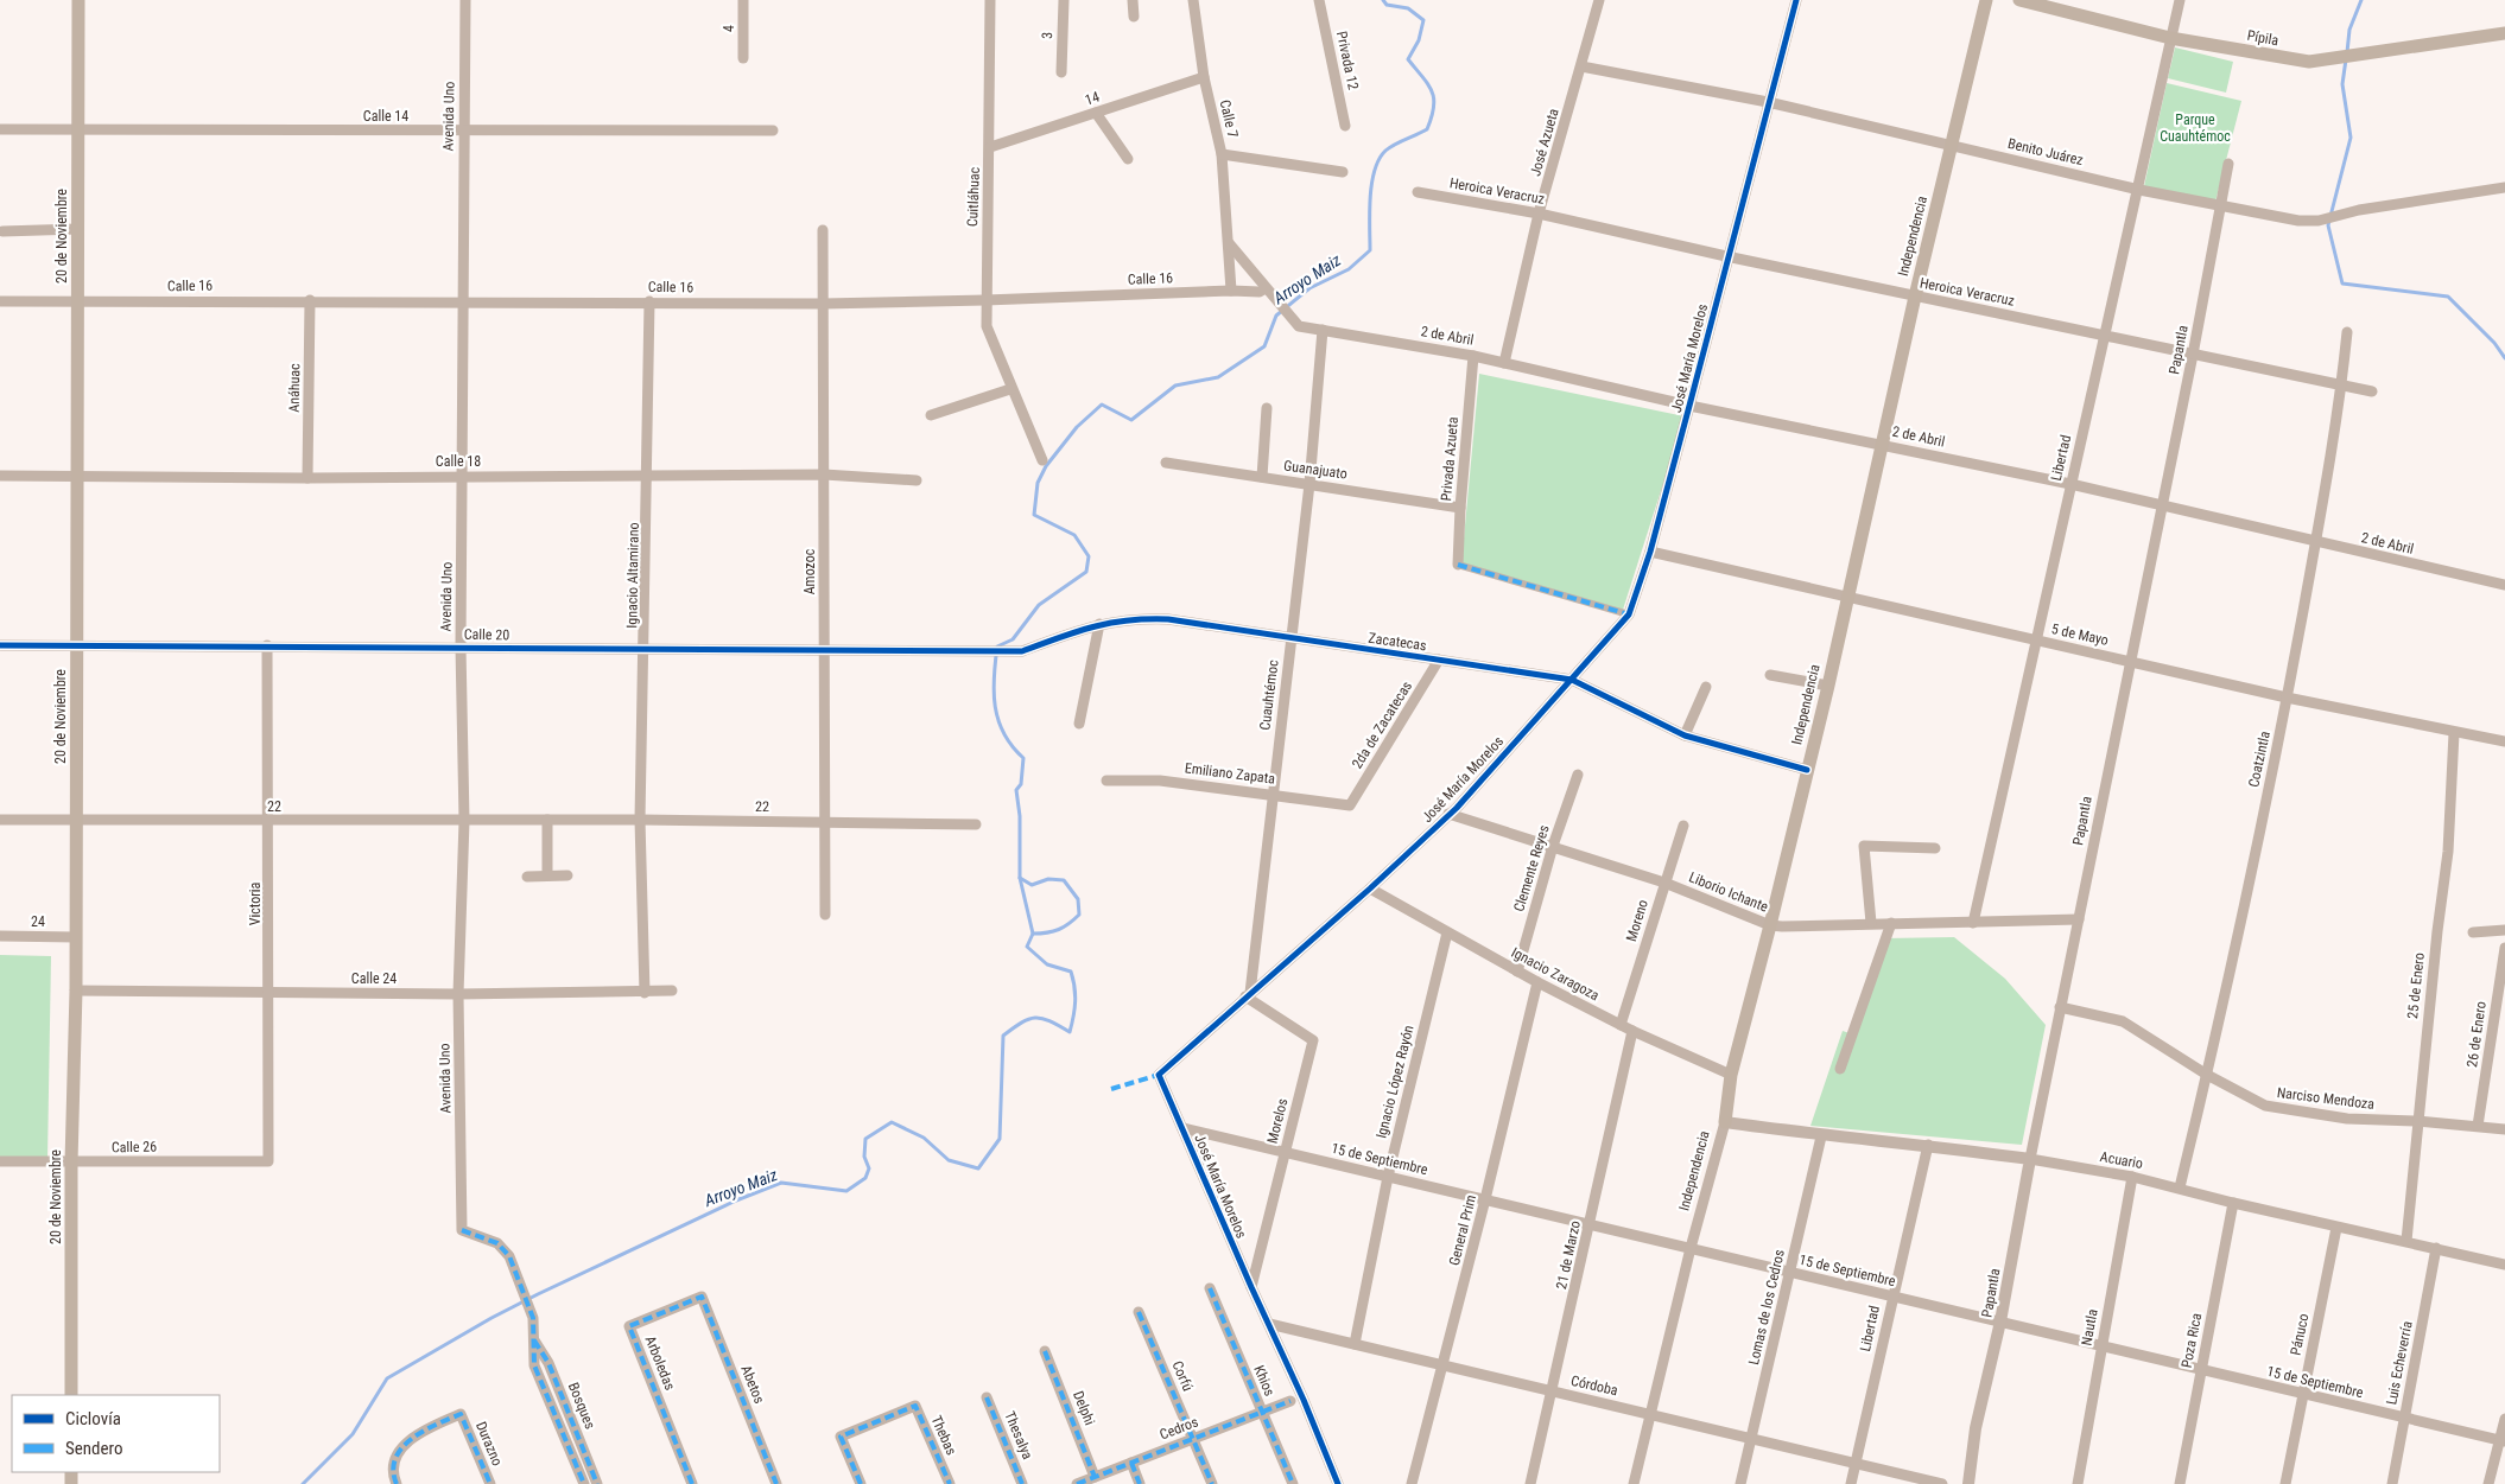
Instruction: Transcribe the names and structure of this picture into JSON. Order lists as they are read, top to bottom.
{
  "streets": {
    "main road": ["Pípila", "20 de Noviembre", "Independencia"],
    "street": [
      "4",
      "3",
      "Privada 12",
      "14",
      "Calle 14",
      "Avenida Uno",
      "Calle 7",
      "José Azueta",
      "Benito Juárez",
      "Heroica Veracruz",
      "Cuitláhuac",
      "Calle 16",
      "2 de Abril",
      "Papantla",
      "José María Morelos",
      "Anáhuac",
      "Libertad",
      "Privada Azueta",
      "Calle 18",
      "Guanajuato",
      "Amozoc",
      "Ignacio Altamirano",
      "Calle 20",
      "5 de Mayo",
      "Zacatecas",
      "Cuauhtémoc",
      "2da de Zacatecas",
      "Coatzintla",
      "Emiliano Zapata",
      "22",
      "Clemente Reyes",
      "Liborio Ichante",
      "Victoria",
      "Moreno",
      "24",
      "Ignacio Zaragoza",
      "Calle 24",
      "25 de Enero",
      "26 de Enero",
      "Ignacio López Rayón",
      "Narciso Mendoza",
      "Morelos",
      "Calle 26",
      "15 de Septiembre",
      "Acuario",
      "General Prim",
      "21 de Marzo",
      "Lomas de los Cedros",
      "Nautla",
      "Pánuco",
      "Poza Rica",
      "Arboledas",
      "Luis Echeverría",
      "Corfú",
      "Khios",
      "Abetos",
      "Córdoba",
      "Bosques",
      "Delphi",
      "Cedros",
      "Thebas",
      "Thesalya",
      "Durazno"
    ]
  },
  "crossings": [
    ["Pípila", "Libertad"],
    ["14", "Calle 7"],
    ["14", "Cuitláhuac"],
    ["Calle 14", "Avenida Uno"],
    ["Calle 14", "20 de Noviembre"],
    ["Avenida Uno", "Calle 16"],
    ["Avenida Uno", "Calle 18"],
    ["Avenida Uno", "Calle 20"],
    ["Avenida Uno", "22"],
    ["Avenida Uno", "Calle 24"],
    ["Avenida Uno", "Bosques"],
    ["Calle 7", "Calle 16"],
    ["José Azueta", "Benito Juárez"],
    ["José Azueta", "Heroica Veracruz"],
    ["José Azueta", "2 de Abril"],
    ["Benito Juárez", "Independencia"],
    ["Benito Juárez", "Papantla"],
    ["Benito Juárez", "José María Morelos"],
    ["Benito Juárez", "Libertad"],
    ["Heroica Veracruz", "Independencia"],
    ["Heroica Veracruz", "Papantla"],
    ["Heroica Veracruz", "José María Morelos"],
    ["Heroica Veracruz", "Libertad"],
    ["Heroica Veracruz", "Coatzintla"],
    ["Cuitláhuac", "Calle 16"],
    ["20 de Noviembre", "Calle 16"],
    ["20 de Noviembre", "Calle 18"],
    ["20 de Noviembre", "Calle 20"],
    ["20 de Noviembre", "22"],
    ["20 de Noviembre", "24"],
    ["20 de Noviembre", "Calle 24"],
    ["20 de Noviembre", "Calle 26"],
    ["Independencia", "2 de Abril"],
    ["Independencia", "5 de Mayo"],
    ["Independencia", "Zacatecas"],
    ["Independencia", "Liborio Ichante"],
    ["Independencia", "Ignacio Zaragoza"],
    ["Independencia", "15 de Septiembre"],
    ["Independencia", "Acuario"],
    ["Independencia", "Córdoba"],
    ["Calle 16", "Anáhuac"],
    ["Calle 16", "Amozoc"],
    ["Calle 16", "Ignacio Altamirano"],
    ["2 de Abril", "Papantla"],
    ["2 de Abril", "José María Morelos"],
    ["2 de Abril", "Libertad"],
    ["2 de Abril", "Privada Azueta"],
    ["2 de Abril", "Cuauhtémoc"],
    ["2 de Abril", "Coatzintla"],
    ["Papantla", "5 de Mayo"],
    ["Papantla", "Liborio Ichante"],
    ["Papantla", "Narciso Mendoza"],
    ["Papantla", "15 de Septiembre"],
    ["Papantla", "Acuario"],
    ["José María Morelos", "5 de Mayo"],
    ["José María Morelos", "Zacatecas"],
    ["José María Morelos", "Cuauhtémoc"],
    ["José María Morelos", "Liborio Ichante"],
    ["José María Morelos", "Ignacio Zaragoza"],
    ["José María Morelos", "Morelos"],
    ["José María Morelos", "15 de Septiembre"],
    ["José María Morelos", "Córdoba"],
    ["Anáhuac", "Calle 18"],
    ["Libertad", "5 de Mayo"],
    ["Libertad", "Liborio Ichante"],
    ["Libertad", "15 de Septiembre"],
    ["Libertad", "Acuario"],
    ["Libertad", "Córdoba"],
    ["Privada Azueta", "Guanajuato"],
    ["Calle 18", "Amozoc"],
    ["Calle 18", "Ignacio Altamirano"],
    ["Guanajuato", "Cuauhtémoc"],
    ["Amozoc", "Calle 20"],
    ["Amozoc", "22"],
    ["Ignacio Altamirano", "Calle 20"],
    ["Ignacio Altamirano", "22"],
    ["Ignacio Altamirano", "Calle 24"],
    ["Calle 20", "Zacatecas"],
    ["Calle 20", "Victoria"],
    ["5 de Mayo", "Coatzintla"],
    ["5 de Mayo", "25 de Enero"],
    ["Zacatecas", "Cuauhtémoc"],
    ["Zacatecas", "2da de Zacatecas"],
    ["Cuauhtémoc", "Emiliano Zapata"],
    ["Cuauhtémoc", "Morelos"],
    ["2da de Zacatecas", "Emiliano Zapata"],
    ["Coatzintla", "Narciso Mendoza"],
    ["Coatzintla", "Acuario"],
    ["22", "Victoria"],
    ["Clemente Reyes", "Liborio Ichante"],
    ["Clemente Reyes", "Ignacio Zaragoza"],
    ["Liborio Ichante", "Moreno"],
    ["Victoria", "Calle 24"],
    ["Victoria", "Calle 26"],
    ["Moreno", "Ignacio Zaragoza"],
    ["Ignacio Zaragoza", "Ignacio López Rayón"],
    ["Ignacio Zaragoza", "General Prim"],
    ["Ignacio Zaragoza", "21 de Marzo"],
    ["25 de Enero", "Narciso Mendoza"],
    ["25 de Enero", "Acuario"],
    ["26 de Enero", "Narciso Mendoza"],
    ["Ignacio López Rayón", "15 de Septiembre"],
    ["Ignacio López Rayón", "Córdoba"],
    ["Morelos", "15 de Septiembre"],
    ["15 de Septiembre", "General Prim"],
    ["15 de Septiembre", "21 de Marzo"],
    ["15 de Septiembre", "Lomas de los Cedros"],
    ["15 de Septiembre", "Nautla"],
    ["15 de Septiembre", "Pánuco"],
    ["15 de Septiembre", "Poza Rica"],
    ["15 de Septiembre", "Luis Echeverría"],
    ["Acuario", "Lomas de los Cedros"],
    ["Acuario", "Nautla"],
    ["Acuario", "Pánuco"],
    ["Acuario", "Poza Rica"],
    ["Acuario", "Luis Echeverría"],
    ["General Prim", "Córdoba"],
    ["21 de Marzo", "Córdoba"],
    ["Lomas de los Cedros", "Córdoba"],
    ["Arboledas", "Abetos"],
    ["Corfú", "Cedros"],
    ["Khios", "Cedros"],
    ["Delphi", "Cedros"]
  ],
  "water": ["Arroyo Maiz"],
  "parks": ["Parque Cuauhtémoc"],
  "legend": ["Ciclovía", "Sendero"]
}
